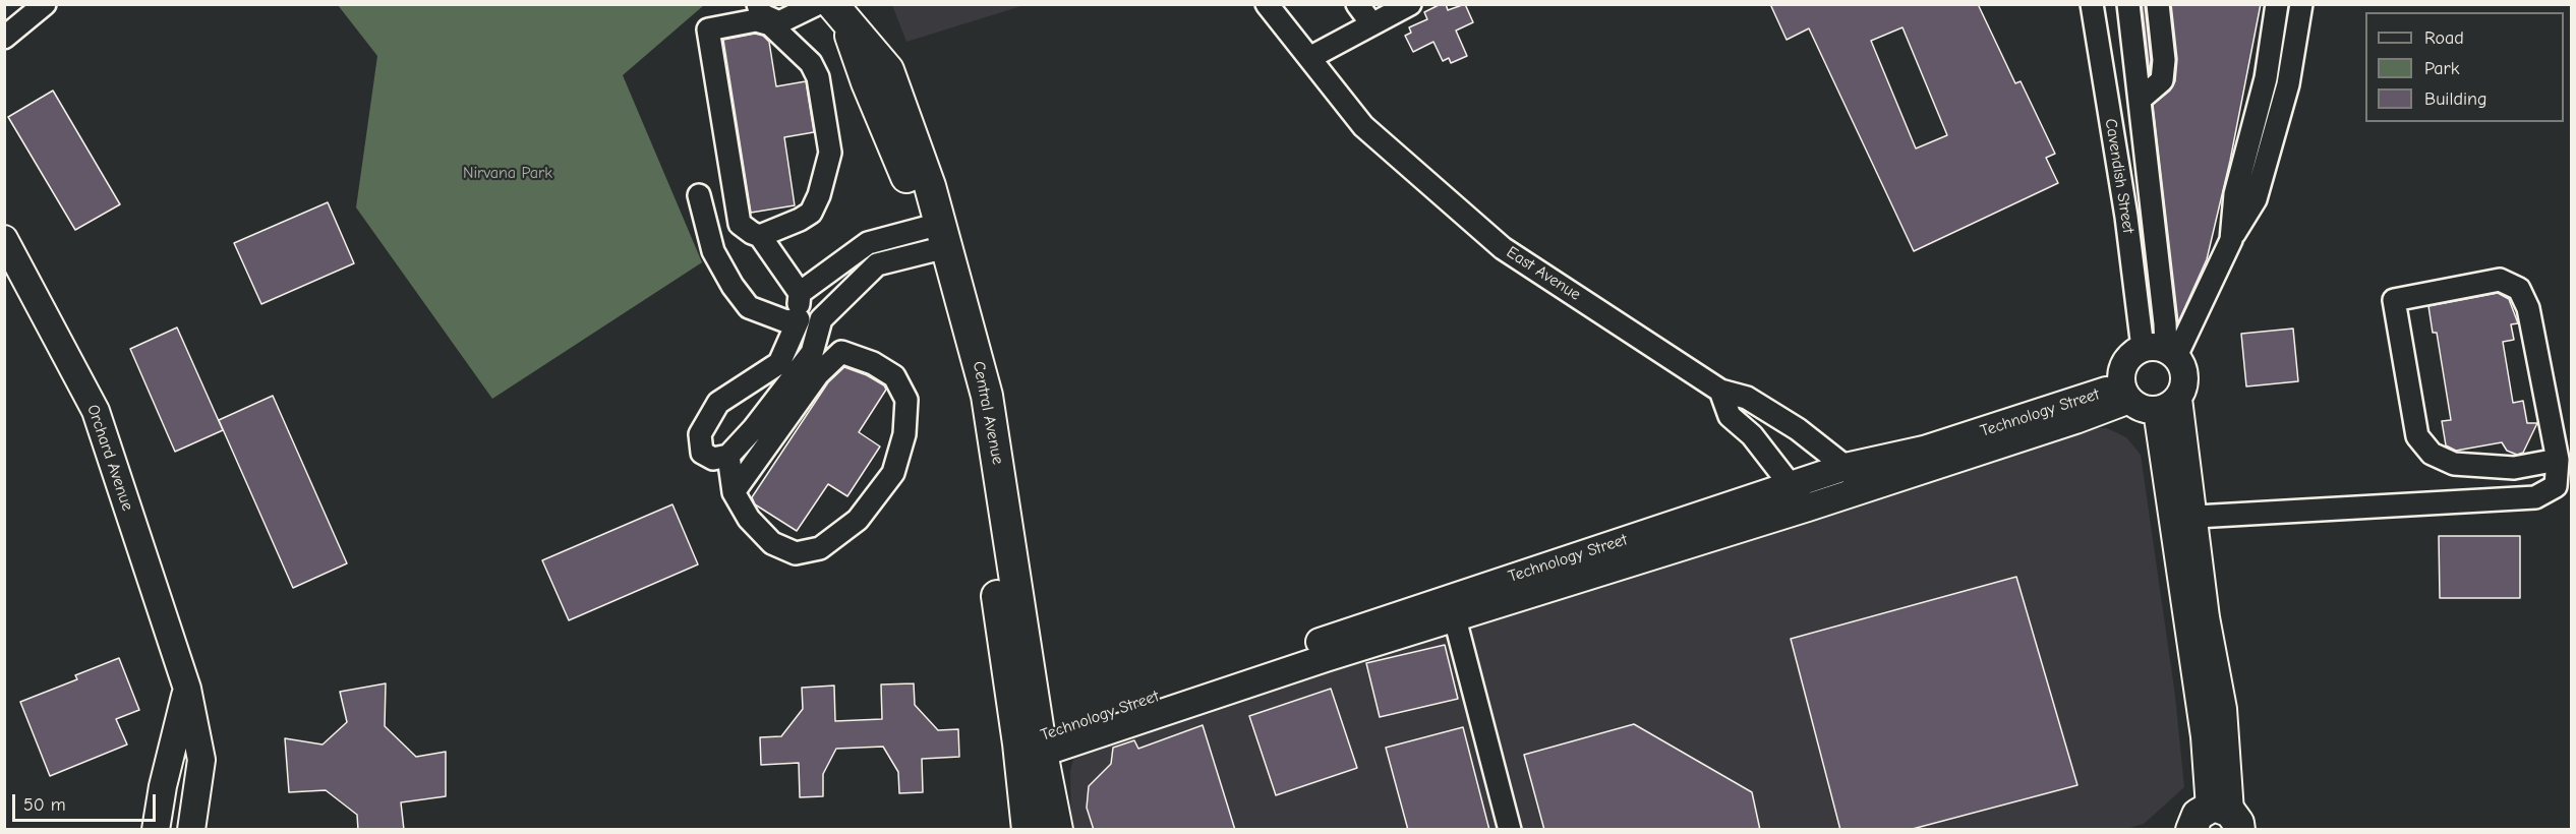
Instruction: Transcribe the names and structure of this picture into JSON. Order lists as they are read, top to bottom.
{
  "streets": {
    "main road": ["Central Avenue"],
    "street": [
      "Cavendish Street",
      "East Avenue",
      "Technology Street",
      "Orchard Avenue"
    ]
  },
  "crossings": [
    ["Cavendish Street", "Technology Street"],
    ["East Avenue", "Technology Street"],
    ["Central Avenue", "Technology Street"]
  ],
  "parks": ["Nirvana Park"],
  "legend": ["Road", "Park", "Building"],
  "scale_bar": "50 m"
}
